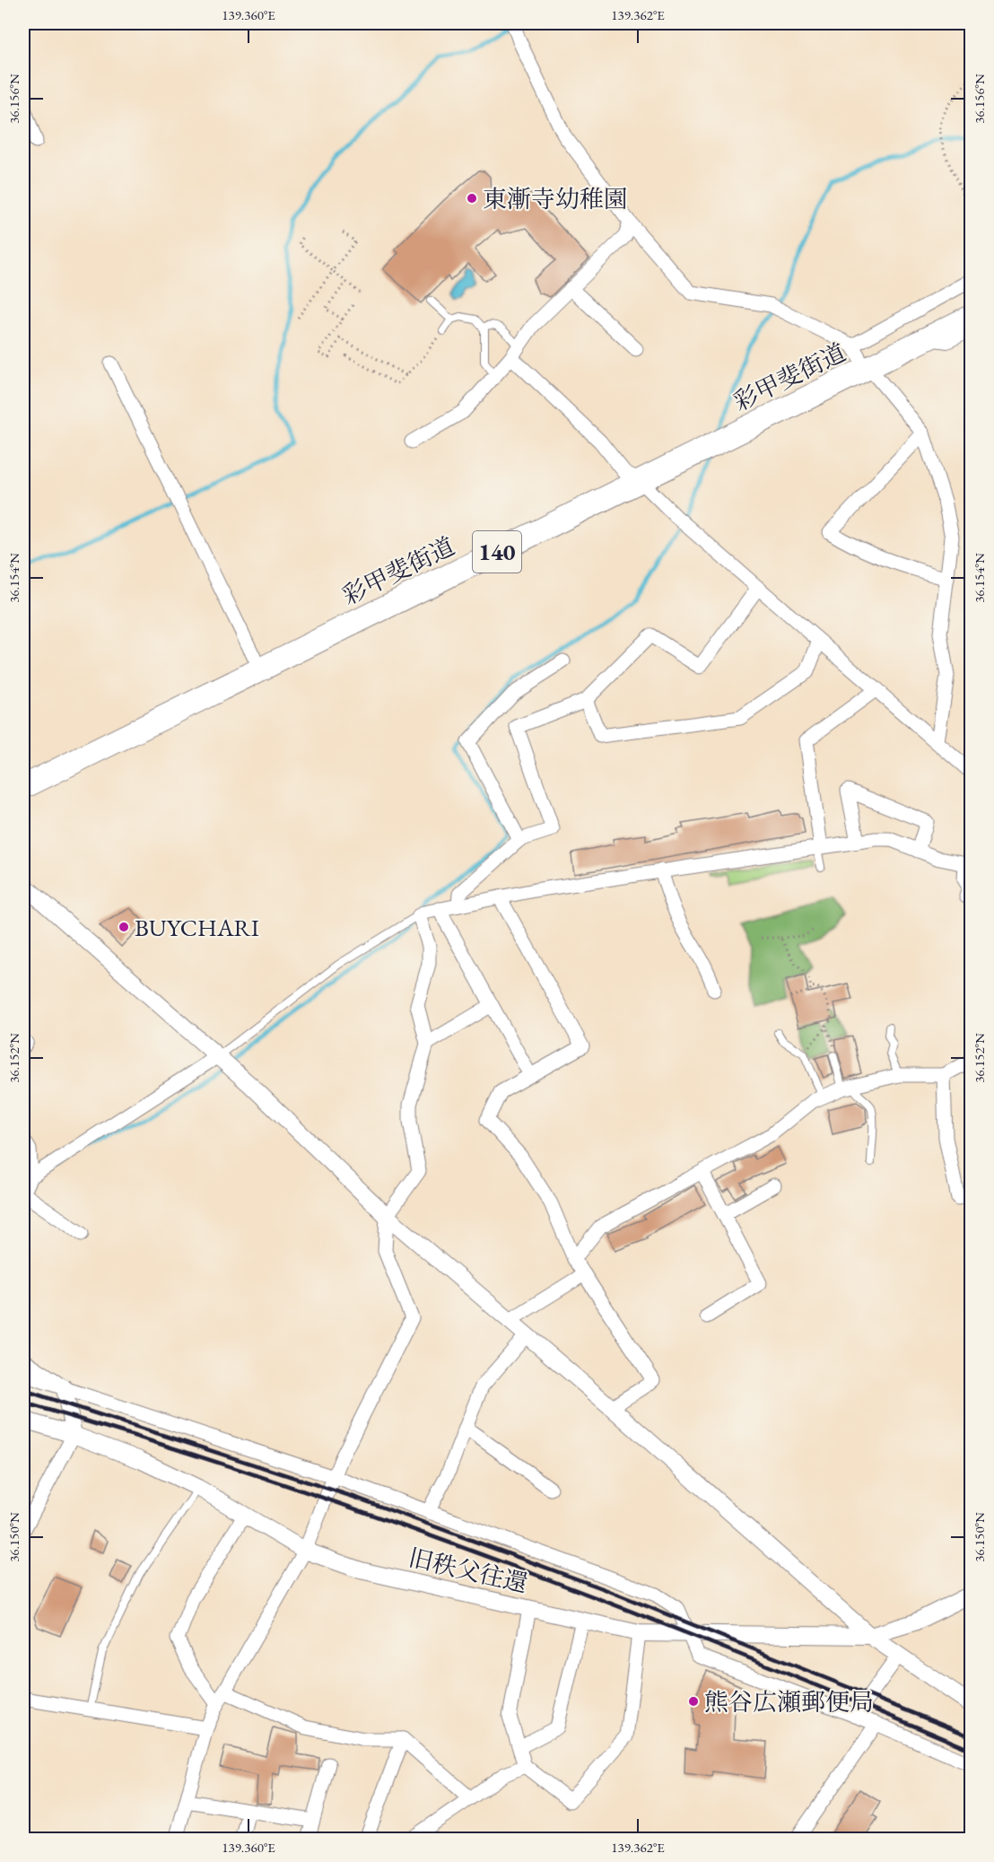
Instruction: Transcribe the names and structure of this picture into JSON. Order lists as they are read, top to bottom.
{
  "streets": {
    "highway": ["彩甲斐街道", "140"],
    "street": ["旧秩父往還"]
  },
  "places": ["東漸寺幼稚園", "BUYCHARI", "熊谷広瀬郵便局"],
  "coordinates": [
    "139.360°E",
    "139.362°E",
    "36.156°N",
    "36.154°N",
    "36.152°N",
    "36.150°N"
  ]
}
